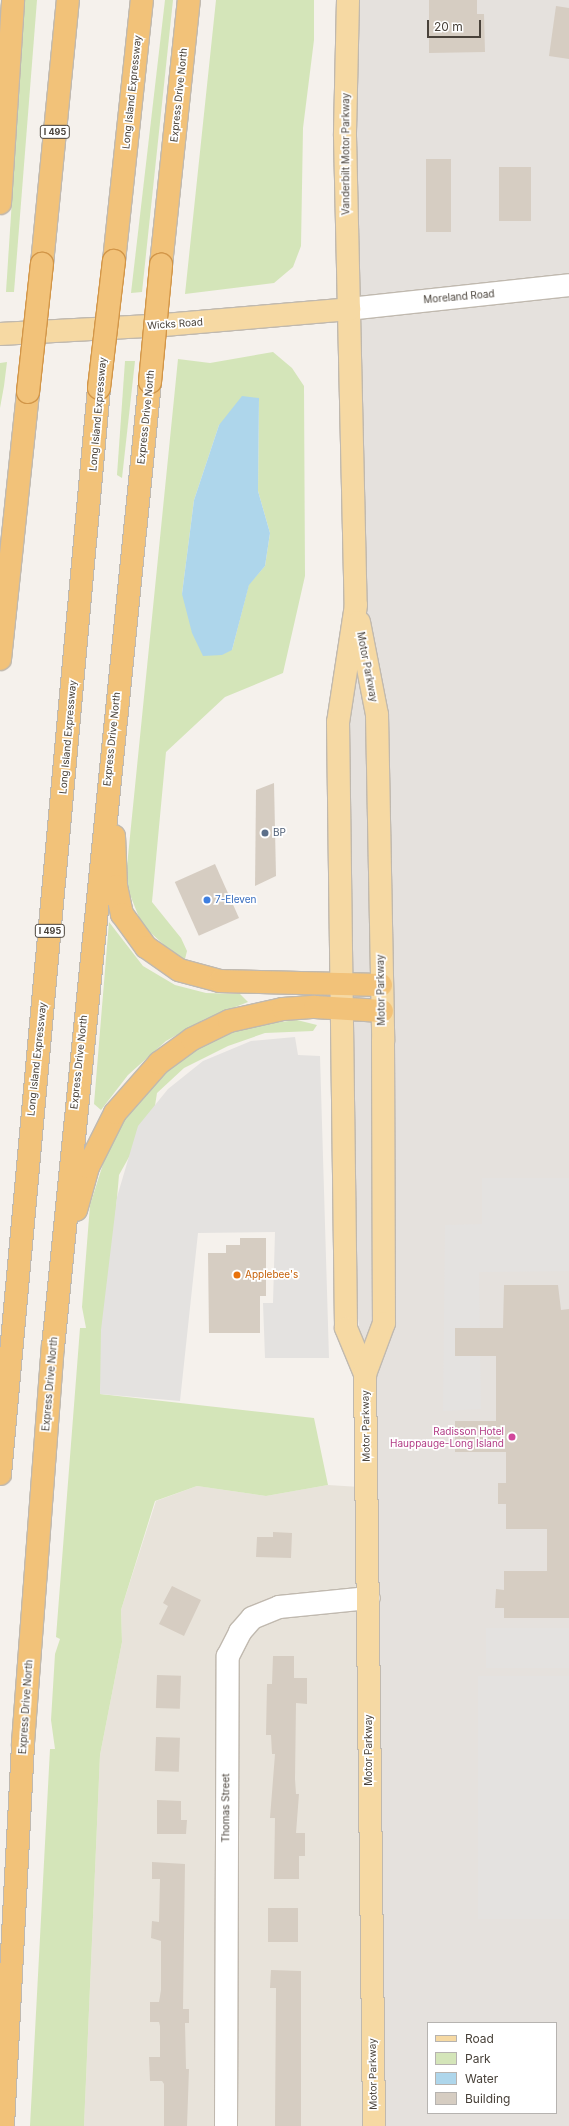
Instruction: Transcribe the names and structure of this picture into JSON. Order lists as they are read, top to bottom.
{
  "streets": {
    "highway": ["Long Island Expressway", "Express Drive North", "I 495"],
    "main road": ["Vanderbilt Motor Parkway", "Wicks Road", "Motor Parkway"],
    "street": ["Moreland Road", "Thomas Street"]
  },
  "crossings": [
    ["Vanderbilt Motor Parkway", "Moreland Road"],
    ["Vanderbilt Motor Parkway", "Wicks Road"],
    ["Vanderbilt Motor Parkway", "Motor Parkway"],
    ["Moreland Road", "Wicks Road"],
    ["Moreland Road", "Motor Parkway"],
    ["Wicks Road", "Motor Parkway"],
    ["Motor Parkway", "Thomas Street"]
  ],
  "places": [
    "BP",
    "7-Eleven",
    "Applebee's",
    "Radisson Hotel Hauppauge-Long Island"
  ],
  "legend": [
    "Road",
    "Park",
    "Water",
    "Building"
  ],
  "scale_bar": "20 m"
}
